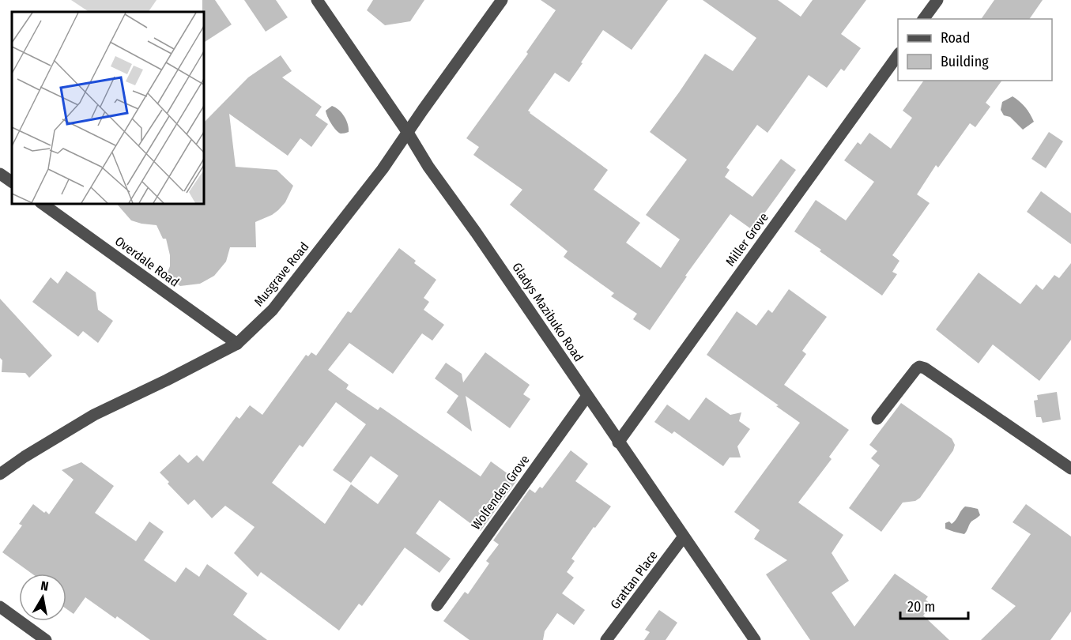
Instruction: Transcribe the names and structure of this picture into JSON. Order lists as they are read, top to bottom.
{
  "streets": {
    "street": [
      "Miller Grove",
      "Overdale Road",
      "Musgrave Road",
      "Gladys Mazibuko Road",
      "Wolfenden Grove",
      "Grattan Place"
    ]
  },
  "crossings": [
    ["Miller Grove", "Gladys Mazibuko Road"],
    ["Overdale Road", "Musgrave Road"],
    ["Musgrave Road", "Gladys Mazibuko Road"],
    ["Gladys Mazibuko Road", "Wolfenden Grove"],
    ["Gladys Mazibuko Road", "Grattan Place"]
  ],
  "legend": ["Road", "Building"],
  "scale_bar": "20 m",
  "north": "top"
}
